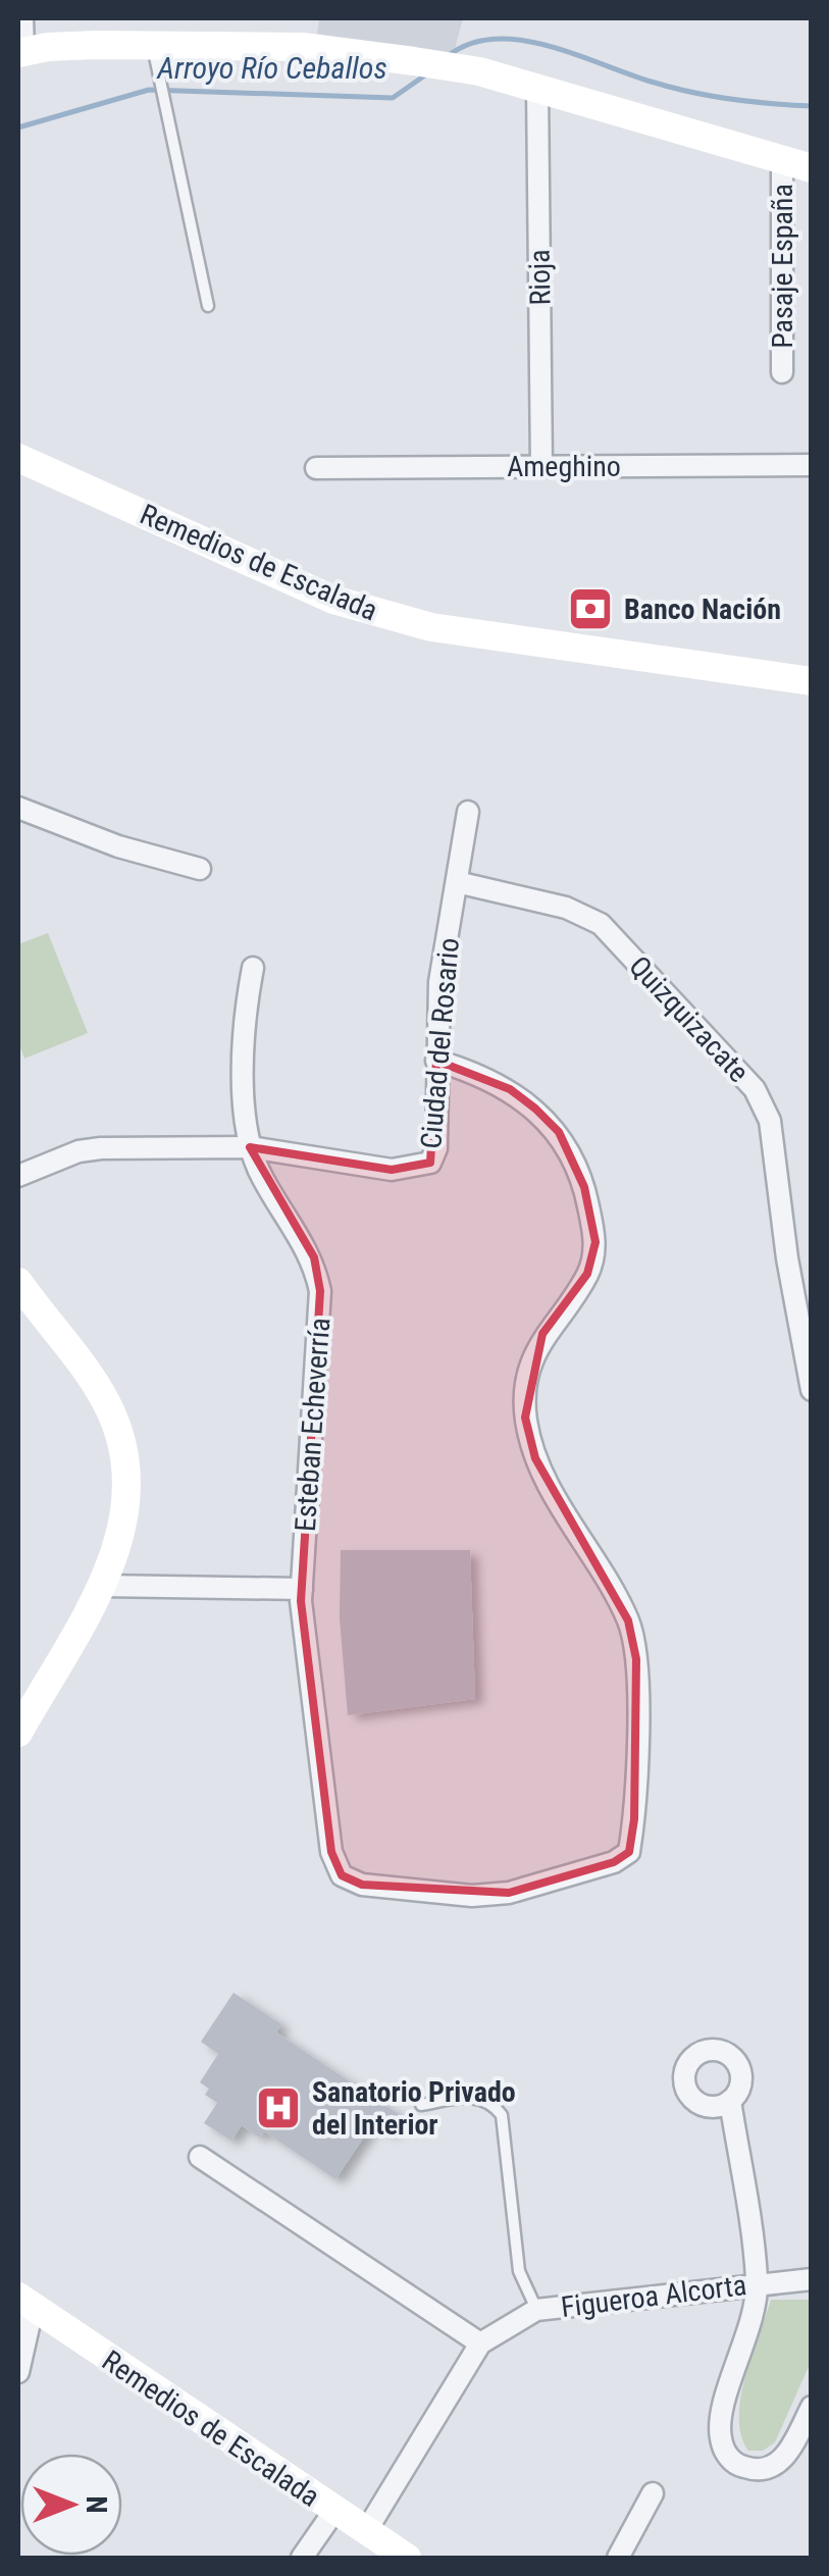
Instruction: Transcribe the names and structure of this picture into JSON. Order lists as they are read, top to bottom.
{
  "streets": {
    "main road": ["Remedios de Escalada"],
    "street": [
      "Pasaje España",
      "Rioja",
      "Ameghino",
      "Quizquizacate",
      "Ciudad del Rosario",
      "Esteban Echeverría",
      "Figueroa Alcorta"
    ]
  },
  "crossings": [
    ["Rioja", "Ameghino"],
    ["Remedios de Escalada", "Figueroa Alcorta"],
    ["Quizquizacate", "Ciudad del Rosario"],
    ["Ciudad del Rosario", "Esteban Echeverría"]
  ],
  "water": ["Arroyo Río Ceballos"],
  "places": {
    "bank": ["Banco Nación"],
    "hospital": ["Sanatorio Privado del Interior"]
  },
  "north": "right"
}
